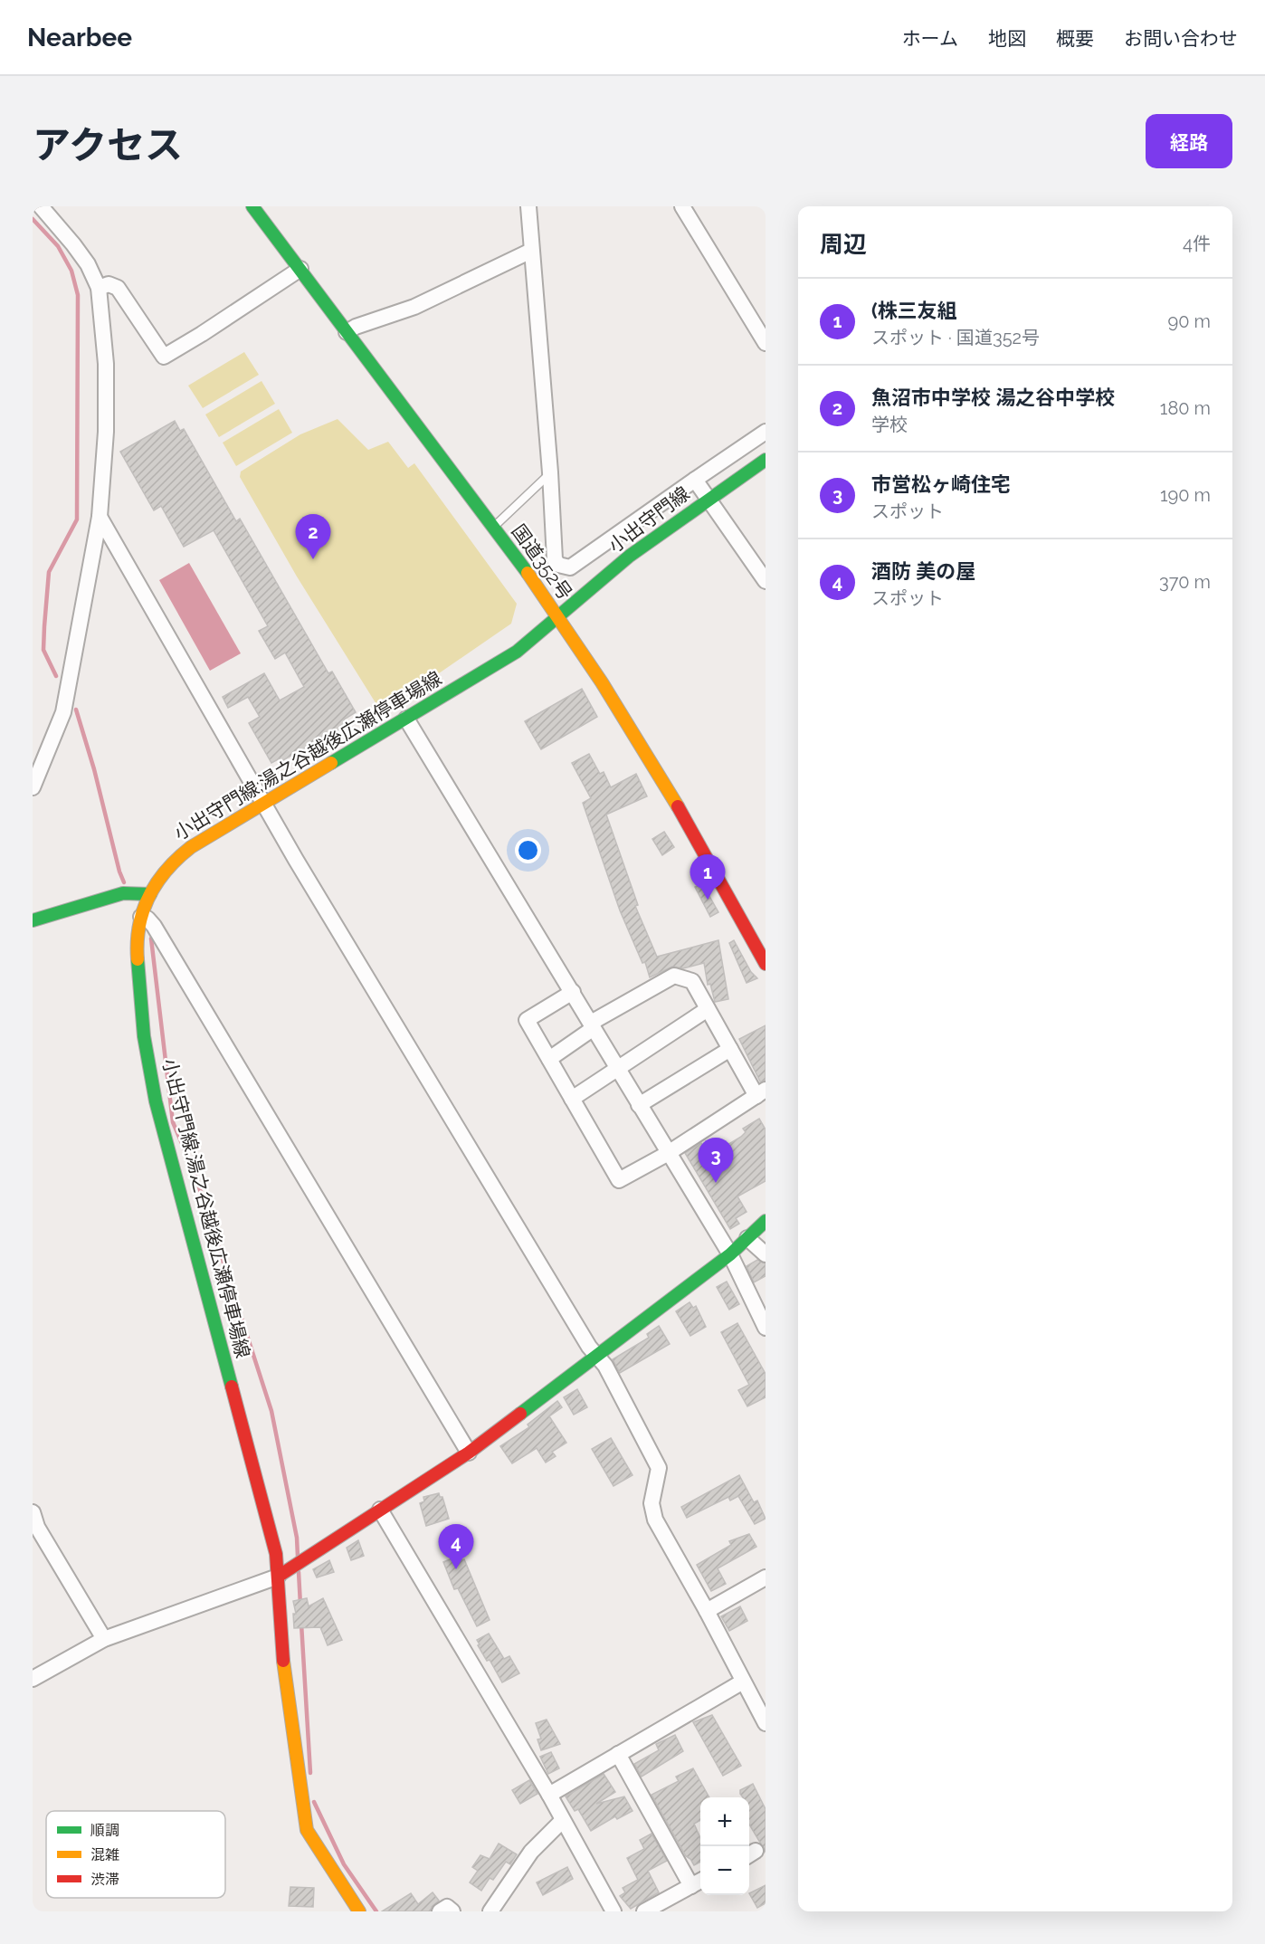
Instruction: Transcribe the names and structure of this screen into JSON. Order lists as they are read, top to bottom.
{
  "streets": {
    "main road": ["小出守門線", "国道352号", "小出守門線;湯之谷越後広瀬停車場線"]
  },
  "crossings": [
    ["小出守門線", "国道352号"],
    ["小出守門線", "小出守門線;湯之谷越後広瀬停車場線"],
    ["国道352号", "小出守門線;湯之谷越後広瀬停車場線"]
  ],
  "legend": ["順調", "混雑", "渋滞"],
  "page": {
    "header": "Nearbee",
    "nav": [
      "ホーム",
      "地図",
      "概要",
      "お問い合わせ"
    ],
    "title": "アクセス",
    "buttons": "経路",
    "heading": ["周辺", "4件"],
    "list": [
      {
        "mark": "1",
        "name": "(株三友組",
        "note": "スポット · 国道352号",
        "value": "90 m"
      },
      {
        "mark": "2",
        "name": "魚沼市中学校 湯之谷中学校",
        "note": "学校",
        "value": "180 m"
      },
      {
        "mark": "3",
        "name": "市営松ヶ崎住宅",
        "note": "スポット",
        "value": "190 m"
      },
      {
        "mark": "4",
        "name": "酒防 美の屋",
        "note": "スポット",
        "value": "370 m"
      }
    ],
    "pins": [
      "2",
      "1",
      "3",
      "4"
    ],
    "map_buttons": ["+", "−"]
  }
}
